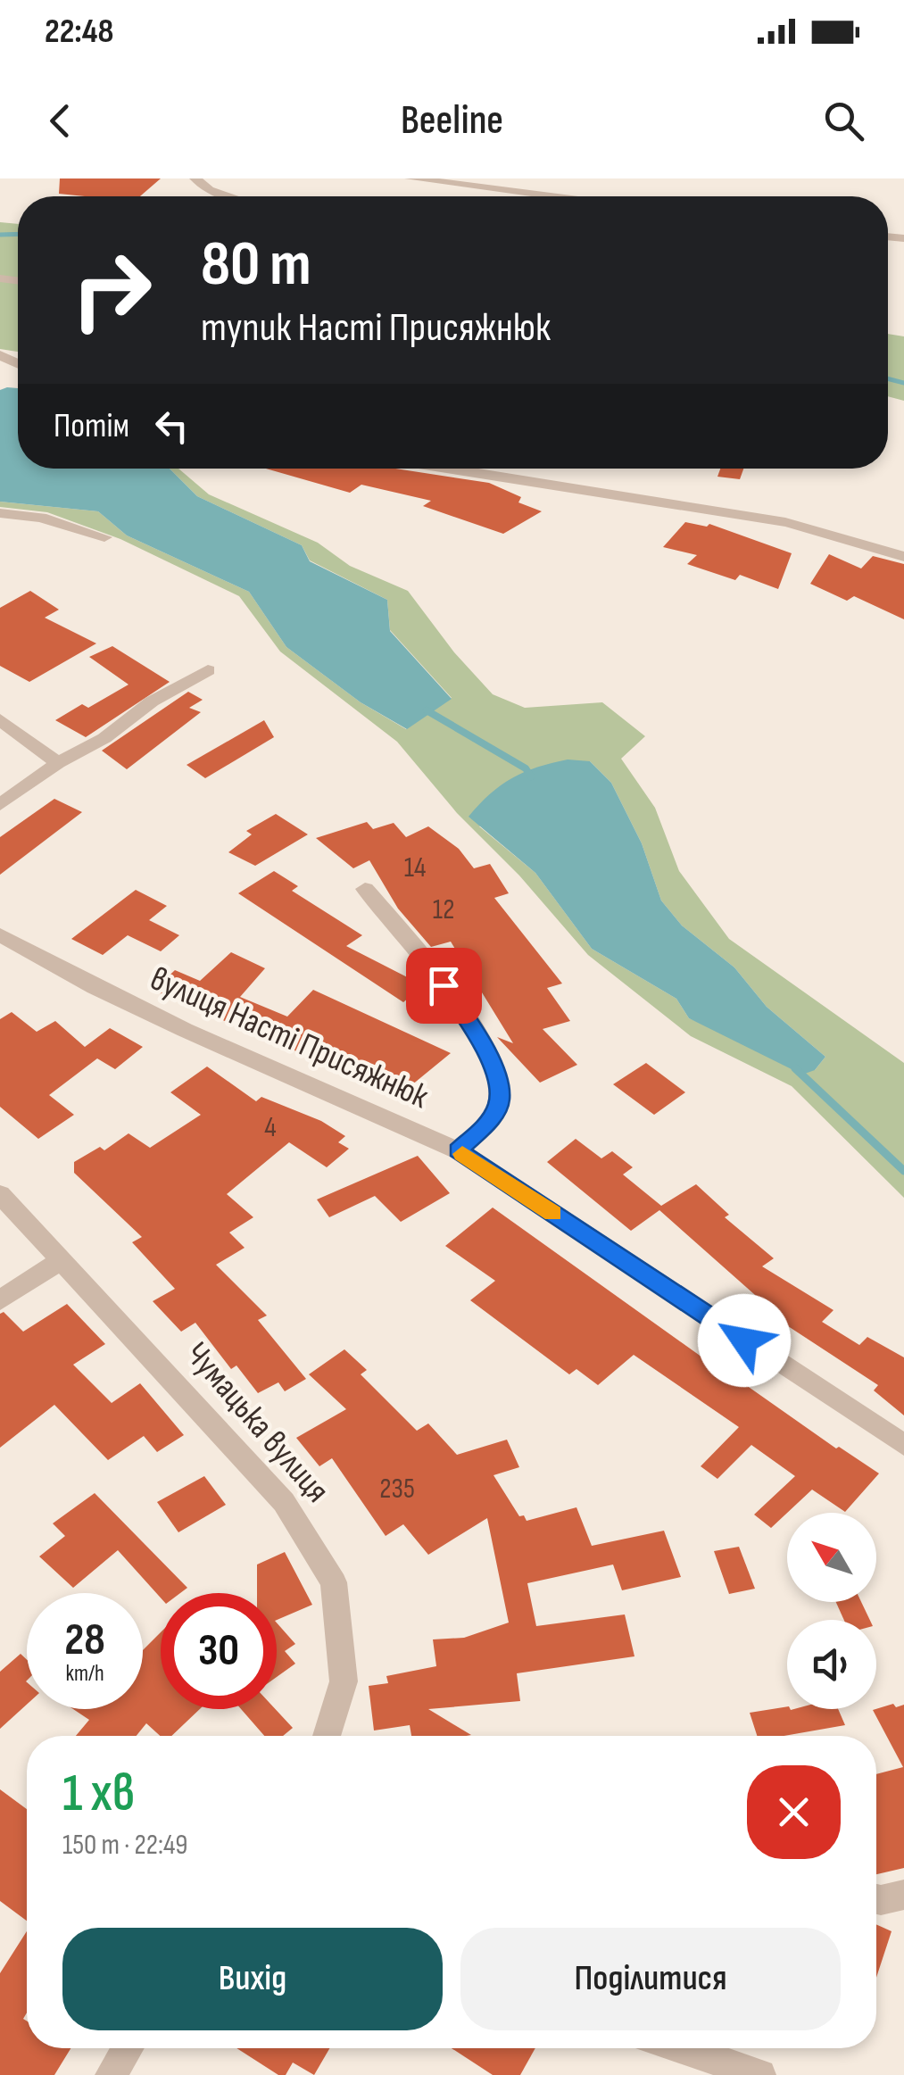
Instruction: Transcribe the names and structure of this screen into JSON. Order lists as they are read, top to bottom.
{
  "streets": {
    "street": ["вулиця Насті Присяжнюк", "Чумацька вулиця"]
  },
  "house_numbers": [
    "14",
    "12",
    "4",
    "235"
  ],
  "north": "top left",
  "page": {
    "status": "22:48",
    "header": "Beeline",
    "turn": ["80 m", "тупик Насті Присяжнюк"],
    "then": "Потім",
    "speed": "28 km/h",
    "limit": "30",
    "heading": ["1 хв", "150 m · 22:49"],
    "buttons": ["Вихід", "Поділитися"]
  }
}
